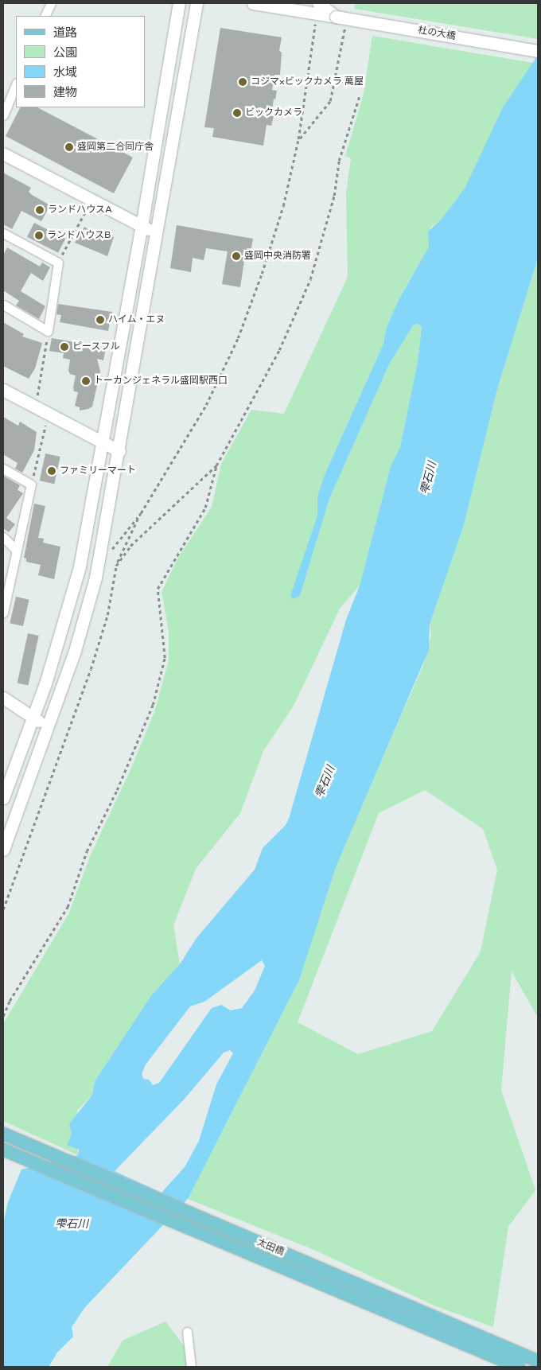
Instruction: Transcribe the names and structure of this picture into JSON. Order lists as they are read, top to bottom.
{
  "streets": {
    "main road": ["太田橋"],
    "street": ["杜の大橋"]
  },
  "water": ["雫石川"],
  "places": [
    "コジマ×ビックカメラ 萬屋",
    "ビックカメラ",
    "盛岡第二合同庁舎",
    "ランドハウスA",
    "ランドハウスB",
    "盛岡中央消防署",
    "ハイム・エヌ",
    "ピースフル",
    "トーカンジェネラル盛岡駅西口",
    "ファミリーマート"
  ],
  "legend": [
    "道路",
    "公園",
    "水域",
    "建物"
  ]
}
